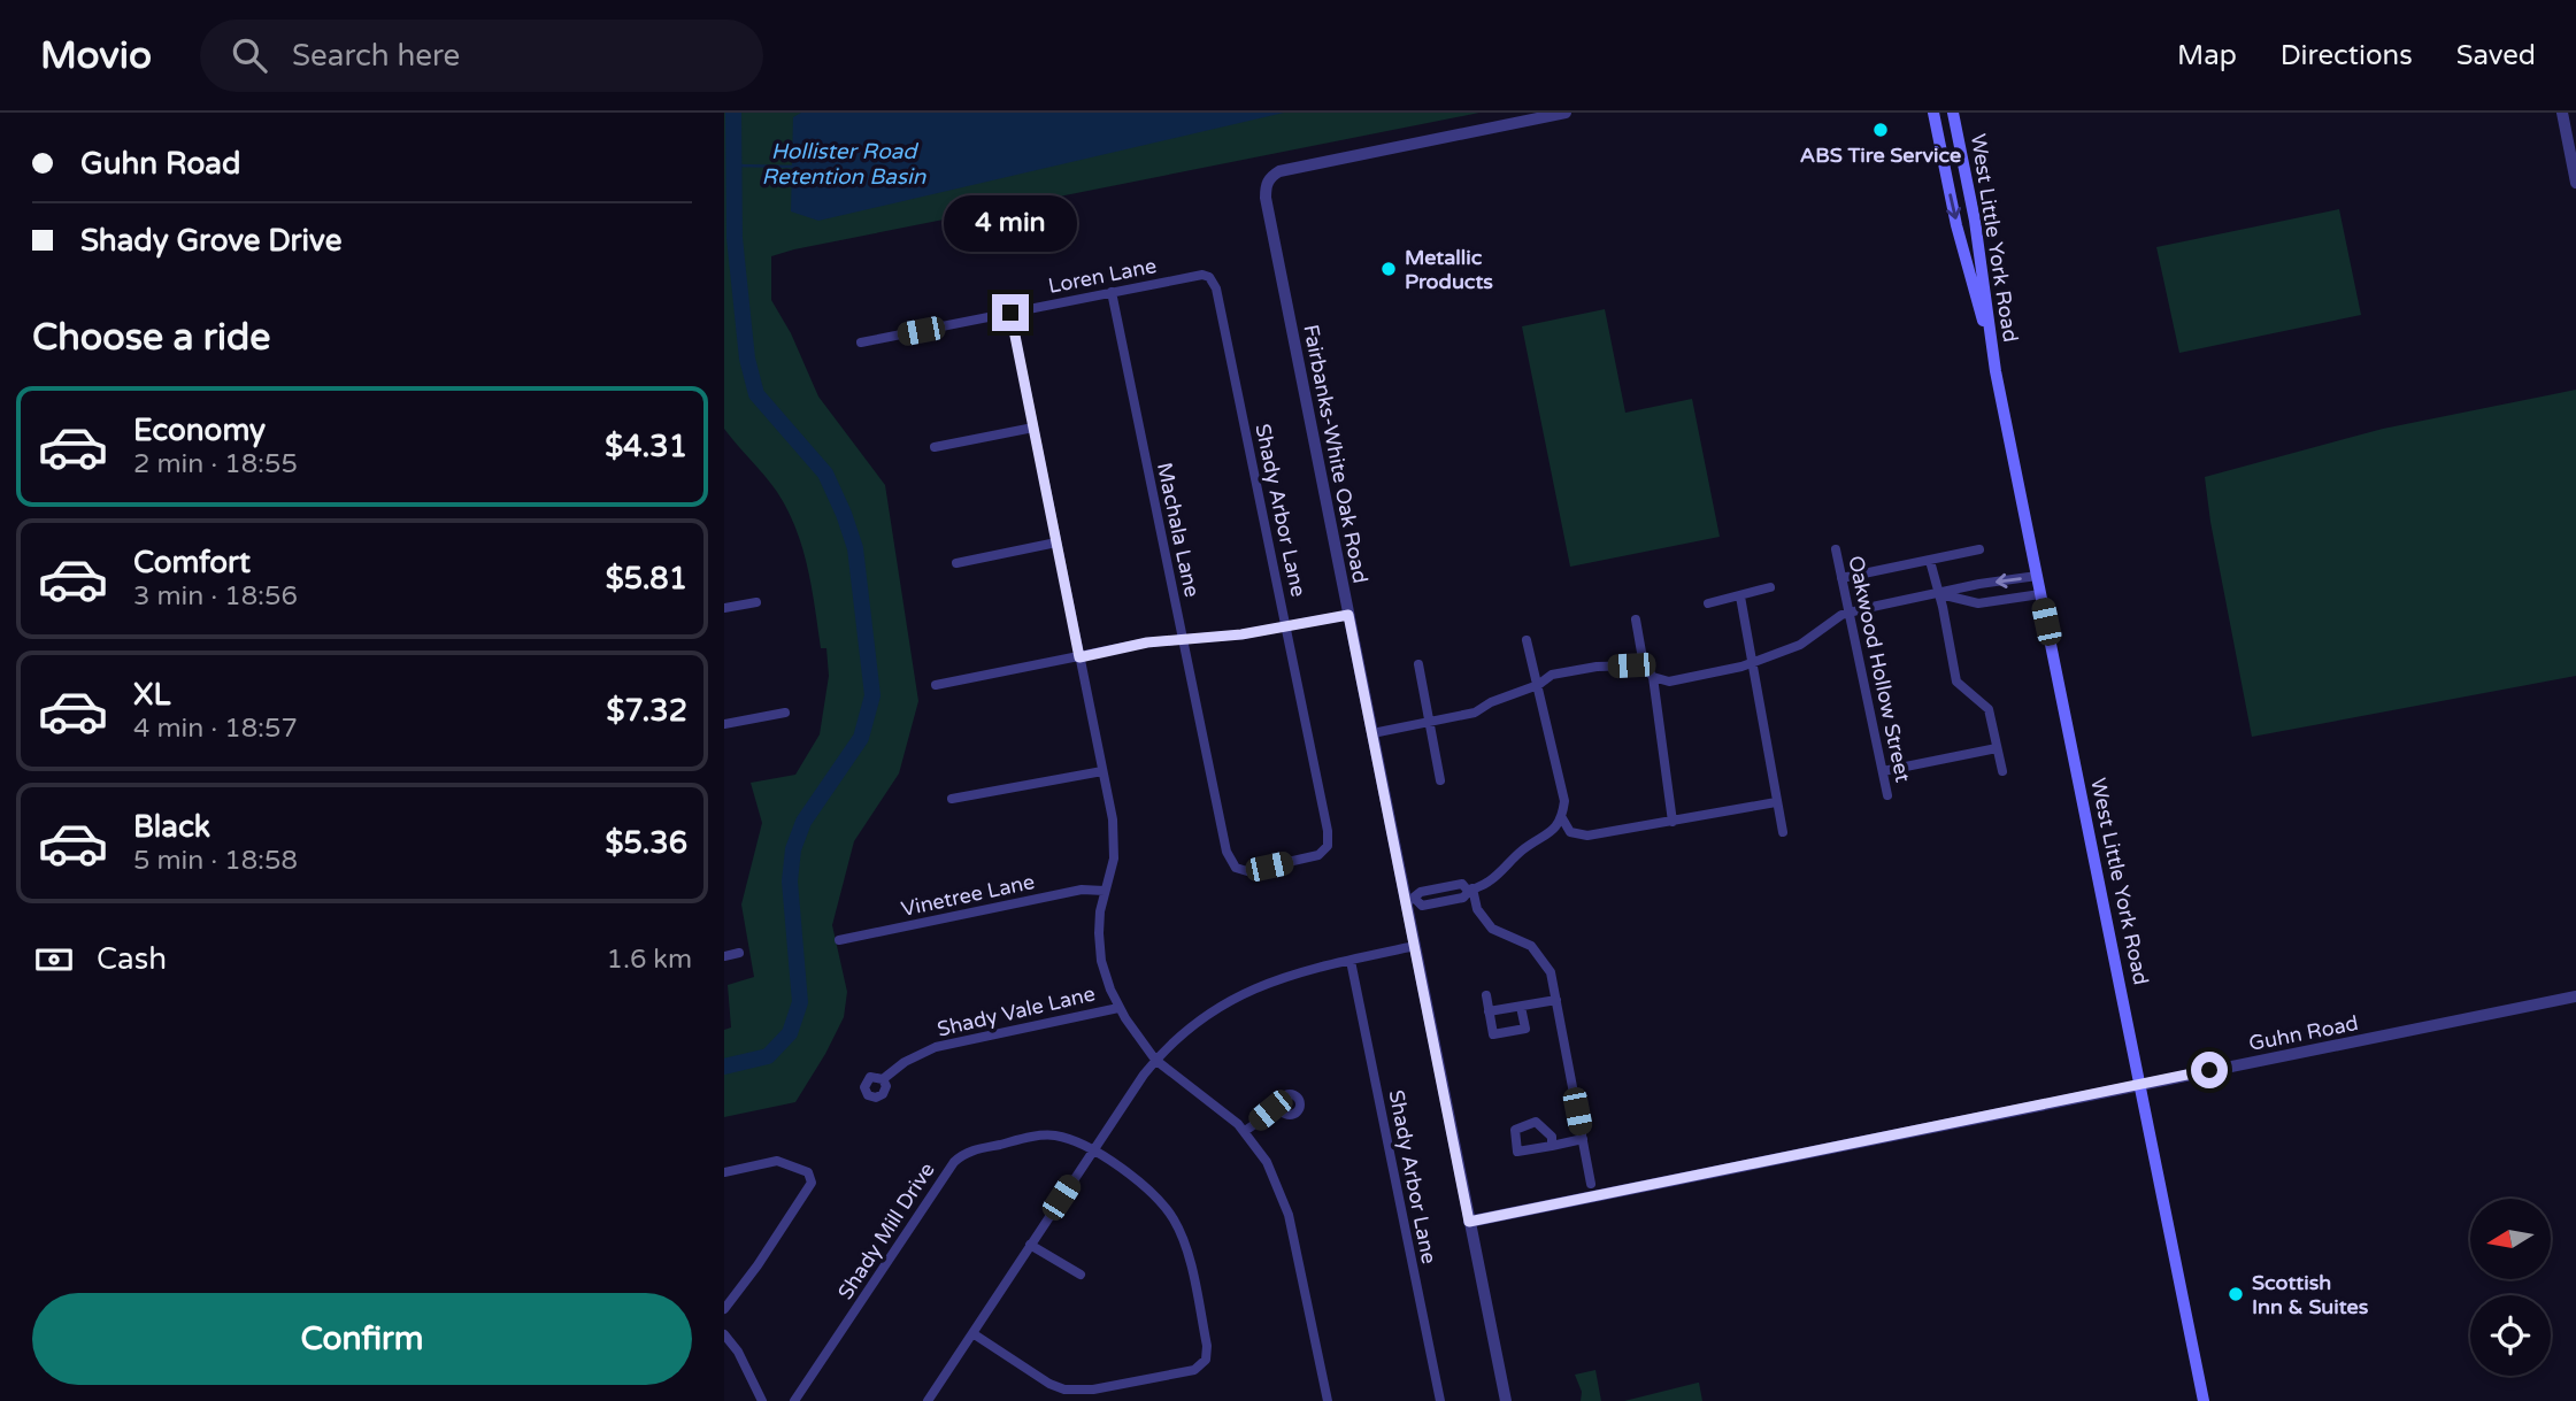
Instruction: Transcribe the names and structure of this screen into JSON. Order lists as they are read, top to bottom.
{
  "streets": {
    "main road": ["West Little York Road"],
    "street": [
      "Loren Lane",
      "Fairbanks-White Oak Road",
      "Shady Arbor Lane",
      "Machala Lane",
      "Oakwood Hollow Street",
      "Vinetree Lane",
      "Shady Vale Lane",
      "Guhn Road",
      "Shady Mill Drive"
    ]
  },
  "crossings": [
    ["West Little York Road", "Guhn Road"],
    ["Loren Lane", "Shady Arbor Lane"],
    ["Loren Lane", "Machala Lane"],
    ["Fairbanks-White Oak Road", "Guhn Road"],
    ["Shady Arbor Lane", "Machala Lane"]
  ],
  "water": ["Hollister Road Retention Basin"],
  "places": ["ABS Tire Service", "Metallic Products", "Scottish Inn & Suites"],
  "north": "left",
  "page": {
    "header": "Movio",
    "search": "Search here",
    "nav": ["Map", "Directions", "Saved"],
    "banner": ["Guhn Road", "Shady Grove Drive"],
    "bubble": "4 min",
    "heading": "Choose a ride",
    "list": [
      {
        "name": "Economy",
        "note": "2 min · 18:55",
        "value": "$4.31"
      },
      {
        "name": "Comfort",
        "note": "3 min · 18:56",
        "value": "$5.81"
      },
      {
        "name": "XL",
        "note": "4 min · 18:57",
        "value": "$7.32"
      },
      {
        "name": "Black",
        "note": "5 min · 18:58",
        "value": "$5.36"
      }
    ],
    "pay": ["Cash", "1.6 km"],
    "buttons": "Confirm"
  }
}
